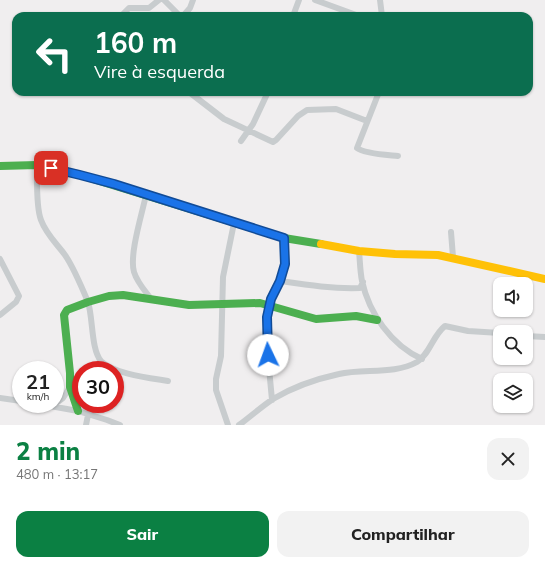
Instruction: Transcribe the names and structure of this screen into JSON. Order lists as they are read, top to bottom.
{
  "page": {
    "turn": ["160 m", "Vire à esquerda"],
    "speed": "21 km/h",
    "limit": "30",
    "heading": ["2 min", "480 m · 13:17"],
    "buttons": ["Sair", "Compartilhar"]
  }
}
